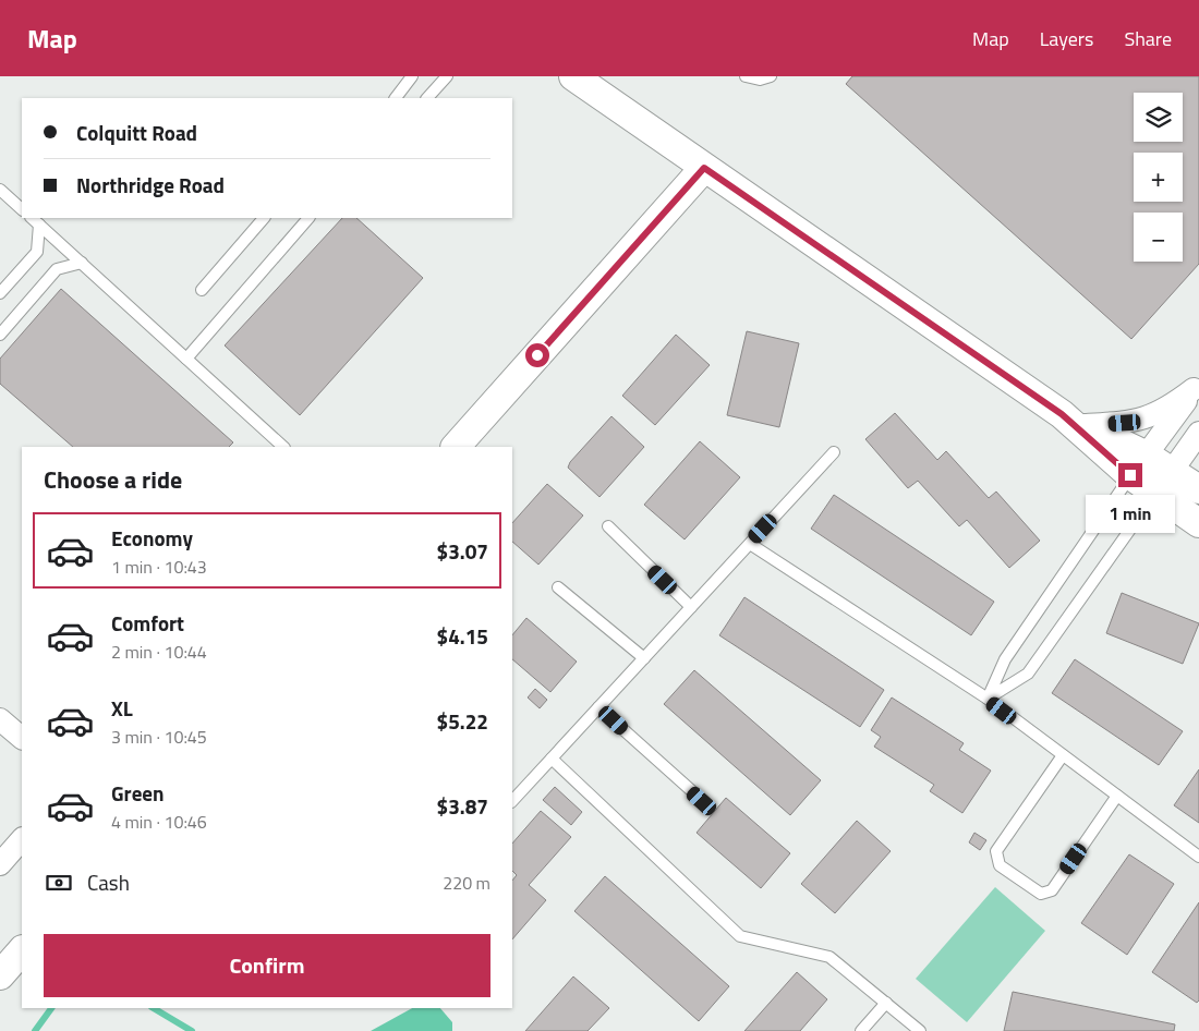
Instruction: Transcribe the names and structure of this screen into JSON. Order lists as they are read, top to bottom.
{
  "page": {
    "header": "Map",
    "nav": ["Map", "Layers", "Share"],
    "map_buttons": ["+", "−"],
    "banner": ["Colquitt Road", "Northridge Road"],
    "heading": "Choose a ride",
    "bubble": "1 min",
    "list": [
      {
        "name": "Economy",
        "note": "1 min · 10:43",
        "value": "$3.07"
      },
      {
        "name": "Comfort",
        "note": "2 min · 10:44",
        "value": "$4.15"
      },
      {
        "name": "XL",
        "note": "3 min · 10:45",
        "value": "$5.22"
      },
      {
        "name": "Green",
        "note": "4 min · 10:46",
        "value": "$3.87"
      }
    ],
    "pay": ["Cash", "220 m"],
    "buttons": "Confirm"
  }
}
